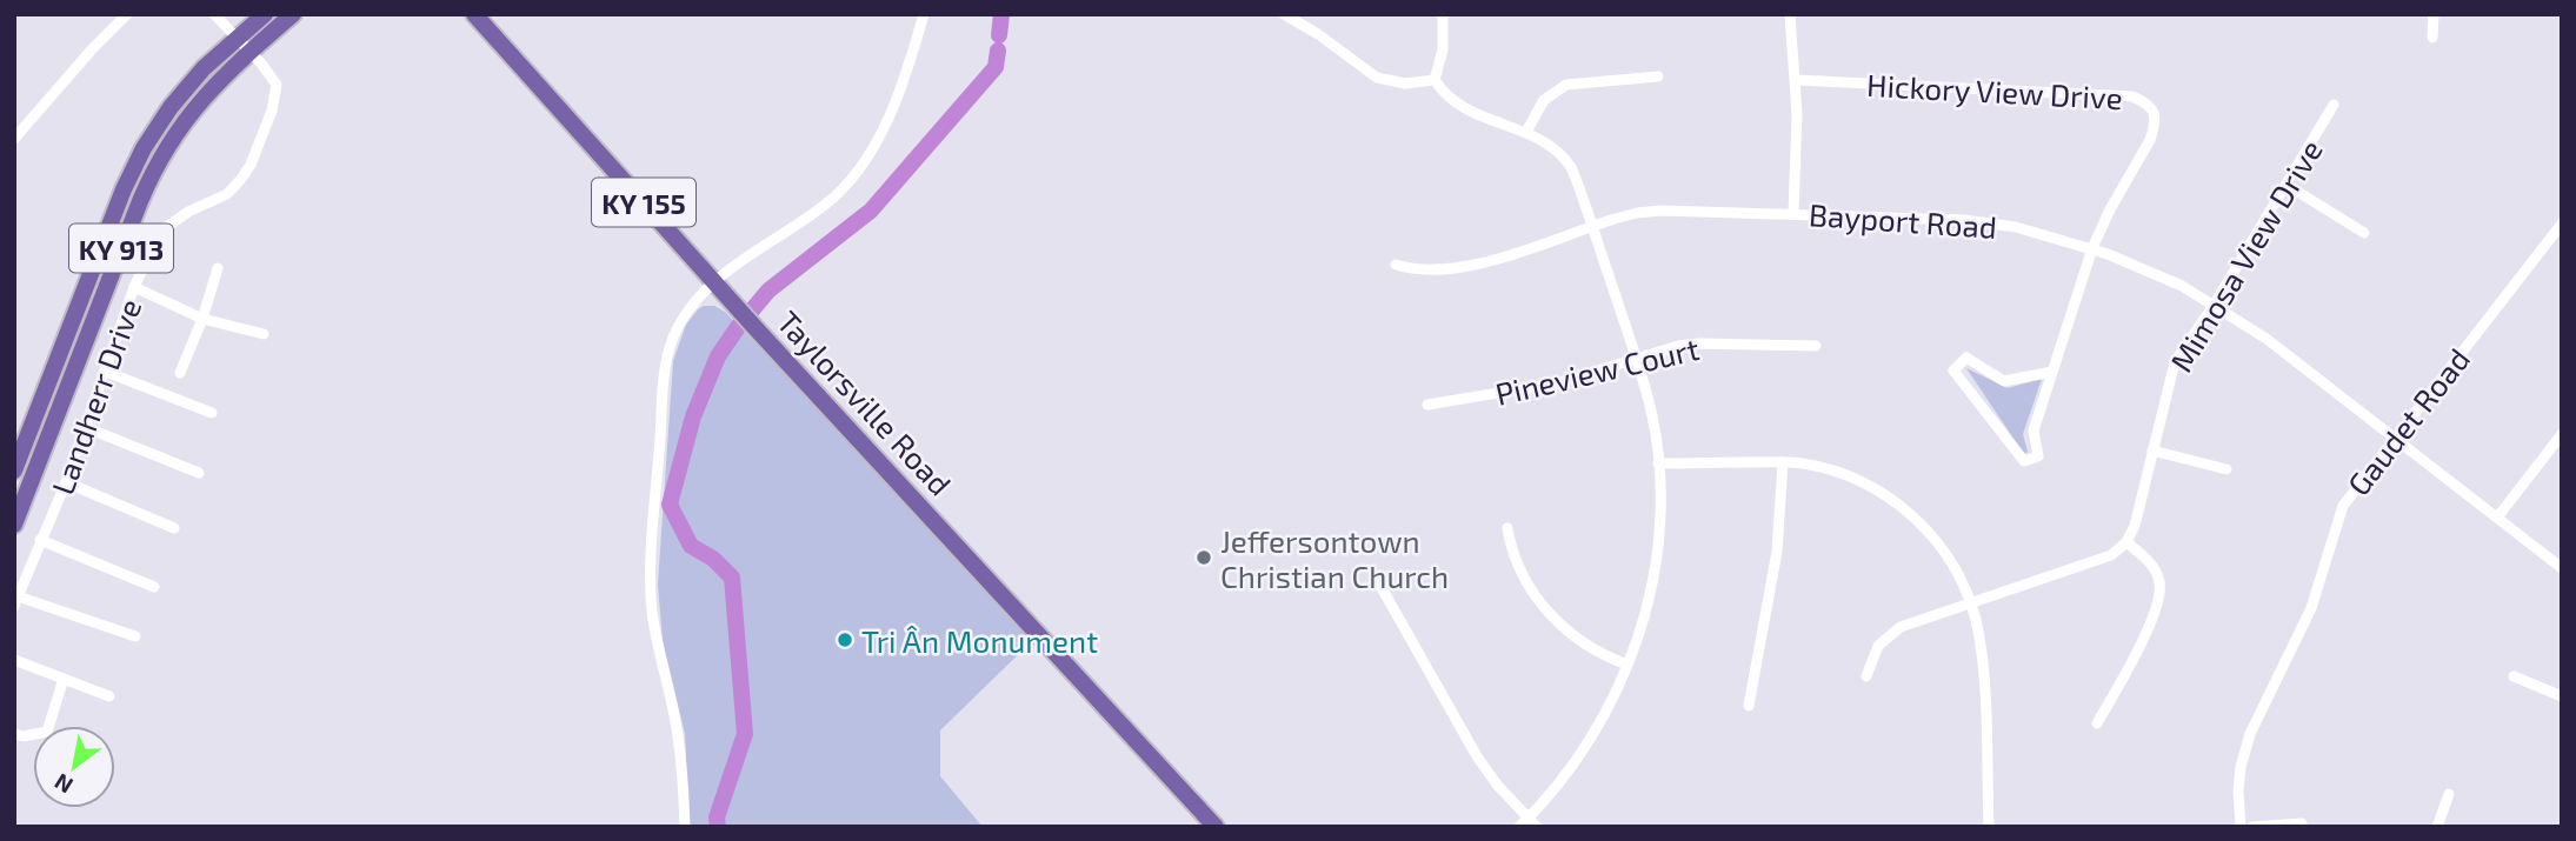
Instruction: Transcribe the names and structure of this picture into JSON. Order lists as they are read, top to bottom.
{
  "streets": {
    "main road": ["KY 155", "KY 913", "Taylorsville Road"],
    "street": [
      "Hickory View Drive",
      "Bayport Road",
      "Mimosa View Drive",
      "Pineview Court",
      "Landherr Drive",
      "Gaudet Road"
    ]
  },
  "crossings": [
    ["Hickory View Drive", "Bayport Road"],
    ["Bayport Road", "Mimosa View Drive"],
    ["Bayport Road", "Gaudet Road"],
    ["KY 913", "Landherr Drive"]
  ],
  "places": ["Jeffersontown Christian Church", "Tri Ân Monument"],
  "north": "bottom left"
}
